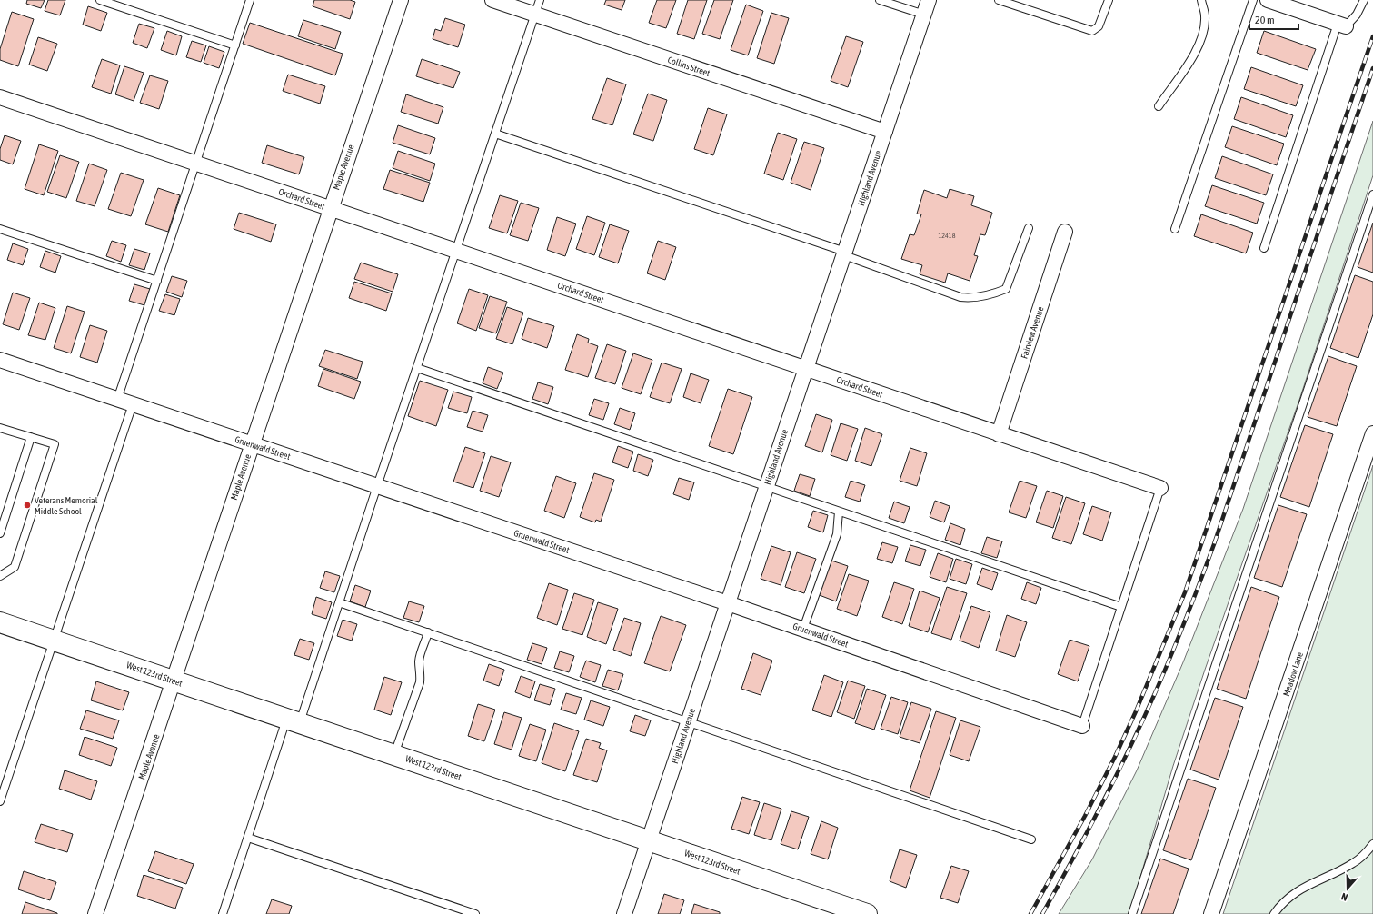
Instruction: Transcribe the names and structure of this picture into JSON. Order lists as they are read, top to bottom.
{
  "streets": {
    "street": [
      "Collins Street",
      "Maple Avenue",
      "Highland Avenue",
      "Orchard Street",
      "Fairview Avenue",
      "Gruenwald Street",
      "West 123rd Street",
      "Meadow Lane"
    ]
  },
  "crossings": [
    ["Collins Street", "Highland Avenue"],
    ["Maple Avenue", "Orchard Street"],
    ["Maple Avenue", "Gruenwald Street"],
    ["Maple Avenue", "West 123rd Street"],
    ["Highland Avenue", "Orchard Street"],
    ["Highland Avenue", "Gruenwald Street"],
    ["Highland Avenue", "West 123rd Street"],
    ["Orchard Street", "Fairview Avenue"]
  ],
  "places": ["Veterans Memorial Middle School"],
  "house_numbers": ["12418"],
  "scale_bar": "20 m",
  "north": "bottom"
}
